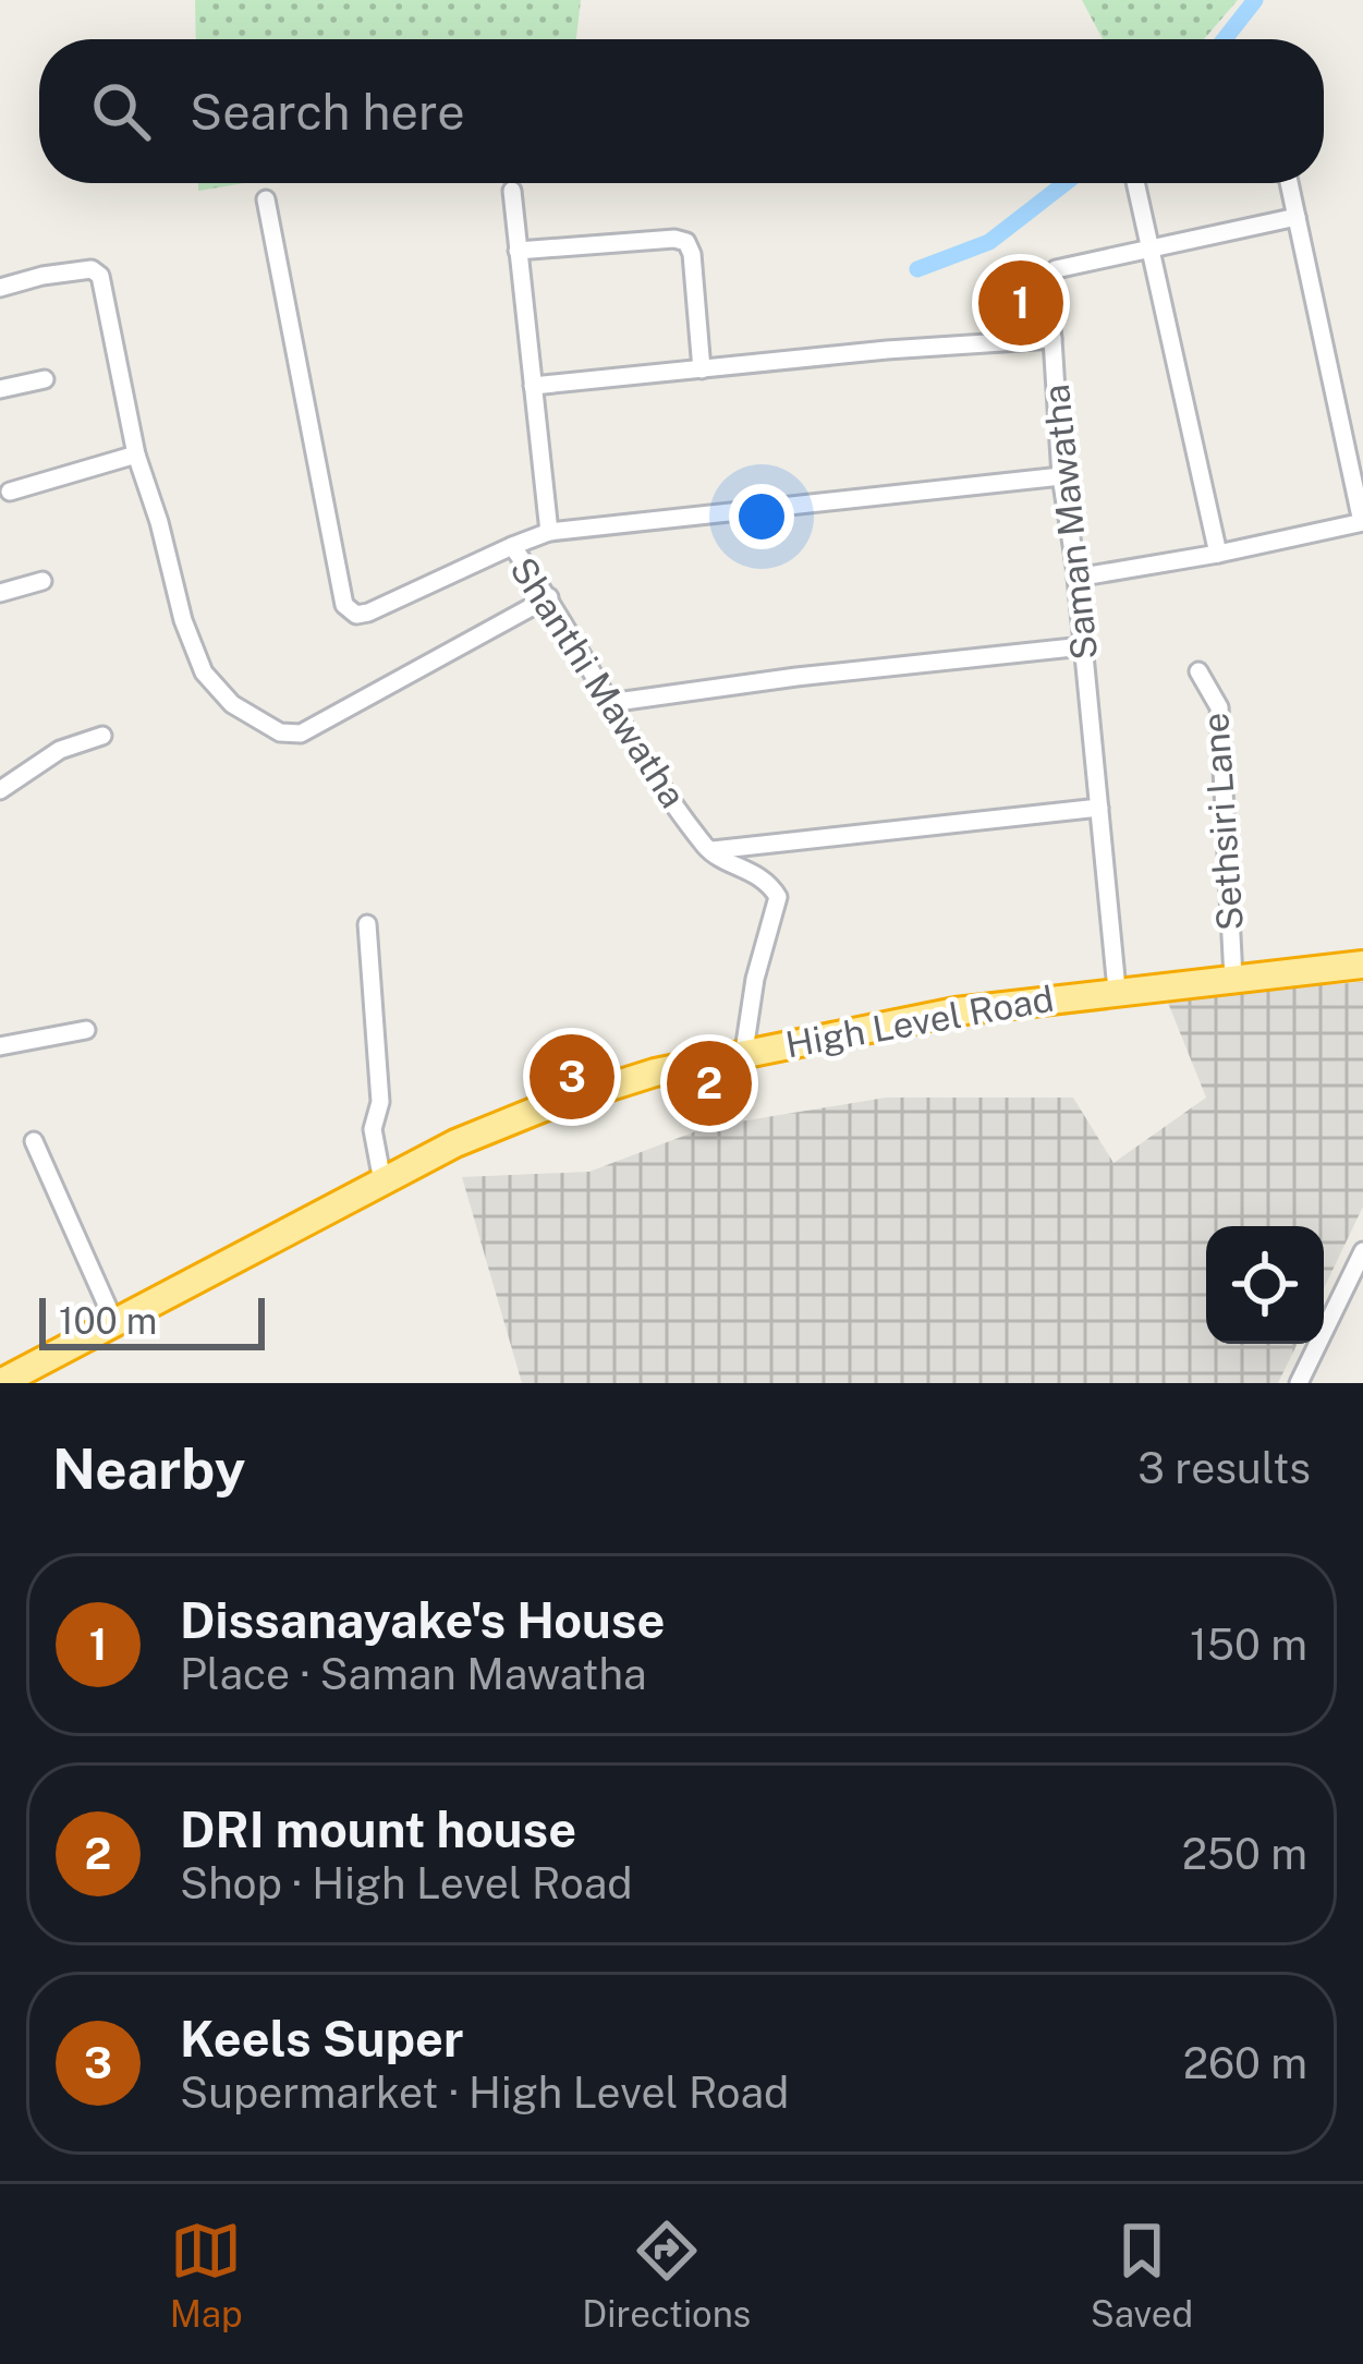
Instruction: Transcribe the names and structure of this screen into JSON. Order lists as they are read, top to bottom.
{
  "streets": {
    "highway": ["High Level Road"],
    "street": ["Saman Mawatha", "Shanthi Mawatha", "Sethsiri Lane"]
  },
  "crossings": [
    ["Saman Mawatha", "High Level Road"],
    ["Shanthi Mawatha", "High Level Road"],
    ["Sethsiri Lane", "High Level Road"]
  ],
  "scale_bar": "100 m",
  "page": {
    "search": "Search here",
    "pins": ["1", "3", "2"],
    "scale": "100 m",
    "heading": ["Nearby", "3 results"],
    "list": [
      {
        "mark": "1",
        "name": "Dissanayake's House",
        "note": "Place · Saman Mawatha",
        "value": "150 m"
      },
      {
        "mark": "2",
        "name": "DRI mount house",
        "note": "Shop · High Level Road",
        "value": "250 m"
      },
      {
        "mark": "3",
        "name": "Keels Super",
        "note": "Supermarket · High Level Road",
        "value": "260 m"
      }
    ],
    "nav": ["Map", "Directions", "Saved"]
  }
}
